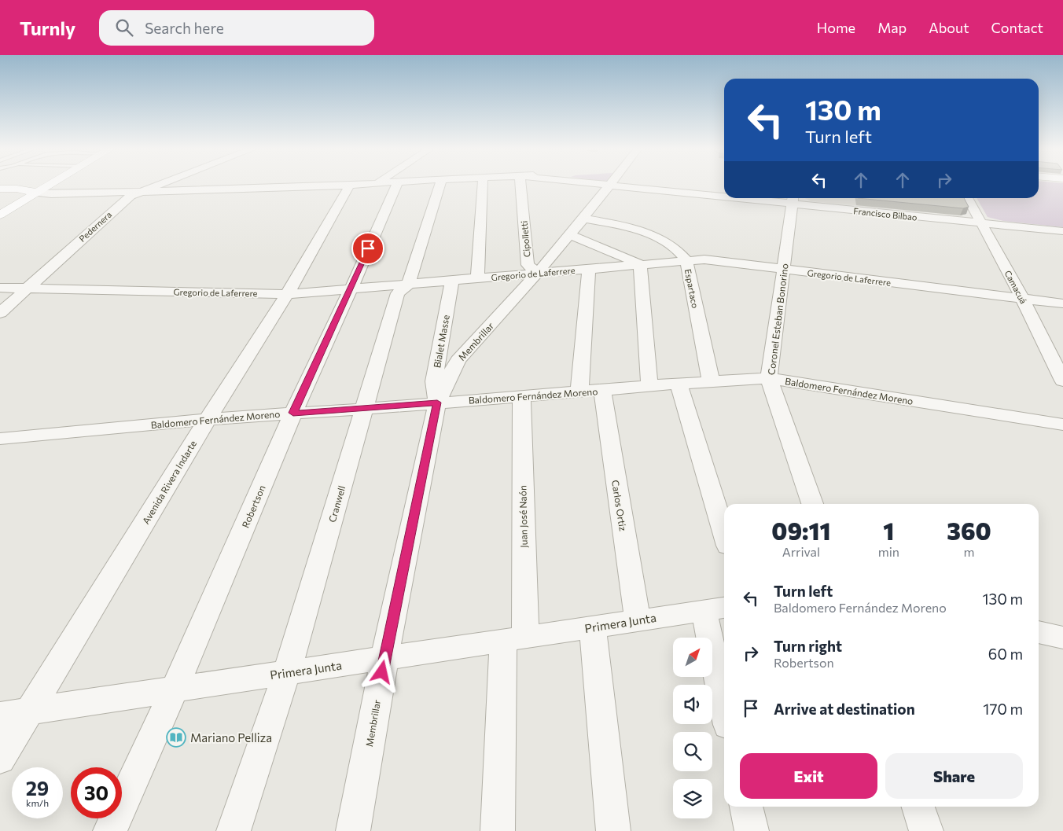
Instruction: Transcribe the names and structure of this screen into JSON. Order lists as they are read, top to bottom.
{
  "streets": {
    "street": [
      "Francisco Bilbao",
      "Pedernera",
      "Cipolletti",
      "Gregorio de Laferrere",
      "Camacuá",
      "Espartaco",
      "Coronel Esteban Bonorino",
      "Bialet Masse",
      "Membrillar",
      "Baldomero Fernández Moreno",
      "Avenida Rivera Indarte",
      "Cranwell",
      "Carlos Ortiz",
      "Robertson",
      "Juan José Naón",
      "Primera Junta"
    ]
  },
  "crossings": [
    ["Francisco Bilbao", "Pedernera"],
    ["Francisco Bilbao", "Camacuá"],
    ["Francisco Bilbao", "Coronel Esteban Bonorino"],
    ["Pedernera", "Gregorio de Laferrere"],
    ["Cipolletti", "Gregorio de Laferrere"],
    ["Cipolletti", "Membrillar"],
    ["Gregorio de Laferrere", "Camacuá"],
    ["Gregorio de Laferrere", "Espartaco"],
    ["Gregorio de Laferrere", "Coronel Esteban Bonorino"],
    ["Gregorio de Laferrere", "Bialet Masse"],
    ["Gregorio de Laferrere", "Membrillar"],
    ["Gregorio de Laferrere", "Avenida Rivera Indarte"],
    ["Gregorio de Laferrere", "Cranwell"],
    ["Gregorio de Laferrere", "Robertson"],
    ["Espartaco", "Membrillar"],
    ["Espartaco", "Baldomero Fernández Moreno"],
    ["Coronel Esteban Bonorino", "Baldomero Fernández Moreno"],
    ["Bialet Masse", "Membrillar"],
    ["Bialet Masse", "Baldomero Fernández Moreno"],
    ["Membrillar", "Baldomero Fernández Moreno"],
    ["Membrillar", "Primera Junta"],
    ["Baldomero Fernández Moreno", "Avenida Rivera Indarte"],
    ["Baldomero Fernández Moreno", "Cranwell"],
    ["Baldomero Fernández Moreno", "Carlos Ortiz"],
    ["Baldomero Fernández Moreno", "Robertson"],
    ["Baldomero Fernández Moreno", "Juan José Naón"],
    ["Avenida Rivera Indarte", "Primera Junta"],
    ["Cranwell", "Primera Junta"],
    ["Carlos Ortiz", "Primera Junta"],
    ["Robertson", "Primera Junta"],
    ["Juan José Naón", "Primera Junta"]
  ],
  "places": {
    "library": ["Mariano Pelliza"]
  },
  "north": "top right",
  "page": {
    "header": "Turnly",
    "search": "Search here",
    "nav": [
      "Home",
      "Map",
      "About",
      "Contact"
    ],
    "turn": ["130 m", "Turn left"],
    "eta": [
      "09:11",
      "Arrival",
      "1",
      "min",
      "360",
      "m"
    ],
    "list": [
      {
        "name": "Turn left",
        "note": "Baldomero Fernández Moreno",
        "value": "130 m"
      },
      {
        "name": "Turn right",
        "note": "Robertson",
        "value": "60 m"
      },
      {
        "name": "Arrive at destination",
        "value": "170 m"
      }
    ],
    "buttons": ["Exit", "Share"],
    "speed": "29 km/h",
    "limit": "30"
  }
}
